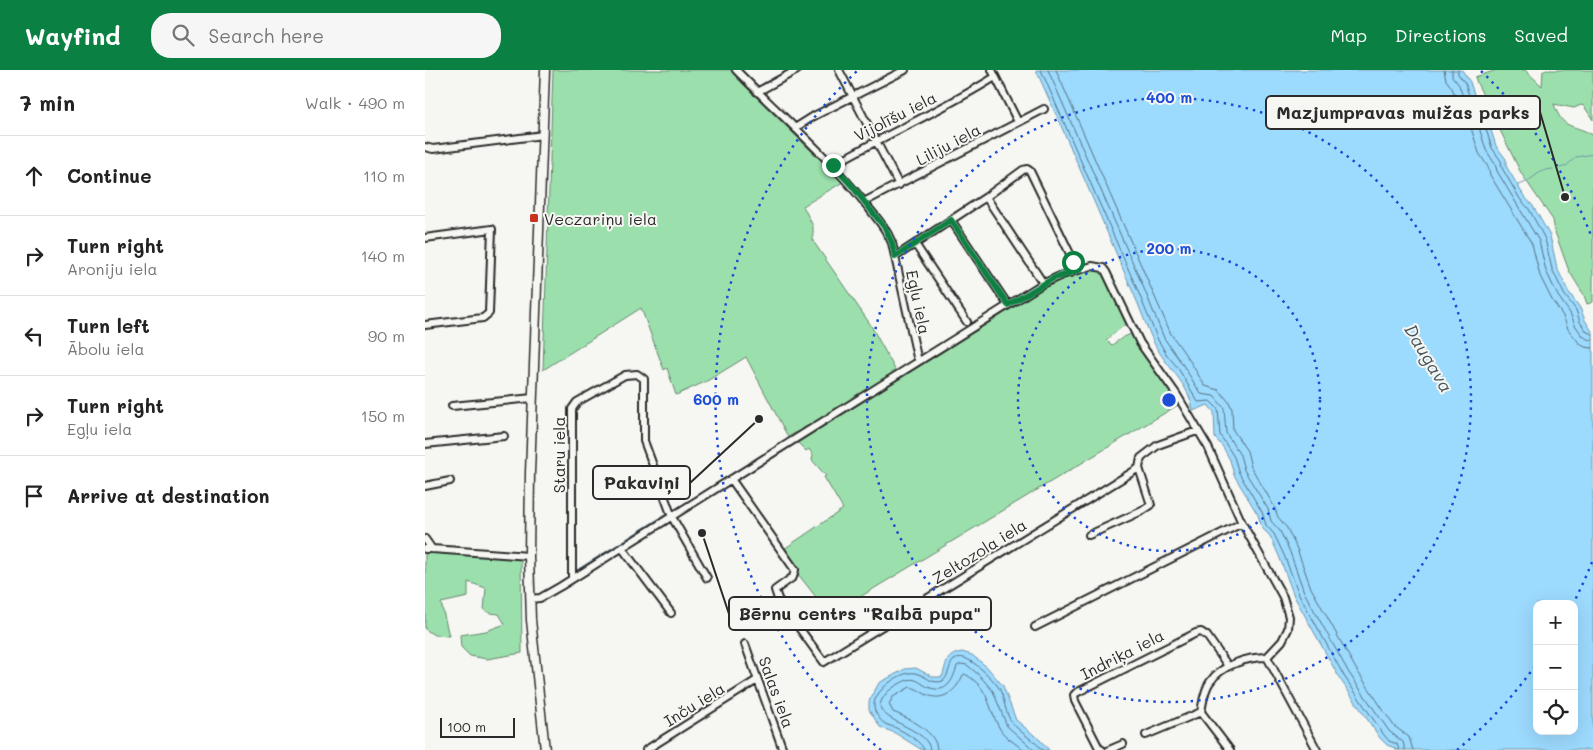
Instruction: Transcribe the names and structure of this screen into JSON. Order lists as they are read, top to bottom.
{
  "streets": {
    "street": [
      "Vijolīšu iela",
      "Liliju iela",
      "Egļu iela",
      "Staru iela",
      "Zeltozola iela",
      "Indriķa iela",
      "Salas iela",
      "Inču iela"
    ]
  },
  "crossings": [
    ["Vijolīšu iela", "Egļu iela"],
    ["Liliju iela", "Egļu iela"],
    ["Salas iela", "Inču iela"]
  ],
  "water": ["Daugava"],
  "places": {
    "other": ["Mazjumpravas muižas parks", "Pakaviņi", "Bērnu centrs \"Raibā pupa\""],
    "transit": ["Veczariņu iela"]
  },
  "scale_bar": "100 m",
  "page": {
    "header": "Wayfind",
    "search": "Search here",
    "nav": ["Map", "Directions", "Saved"],
    "heading": ["7 min", "Walk · 490 m"],
    "list": [
      ["Continue", "110 m"],
      ["Turn right", "Aroniju iela", "140 m"],
      ["Turn left", "Ābolu iela", "90 m"],
      ["Turn right", "Egļu iela", "150 m"],
      "Arrive at destination"
    ],
    "map_buttons": ["+", "−"],
    "scale": "100 m"
  },
  "rings": ["400 m", "200 m", "600 m"]
}
